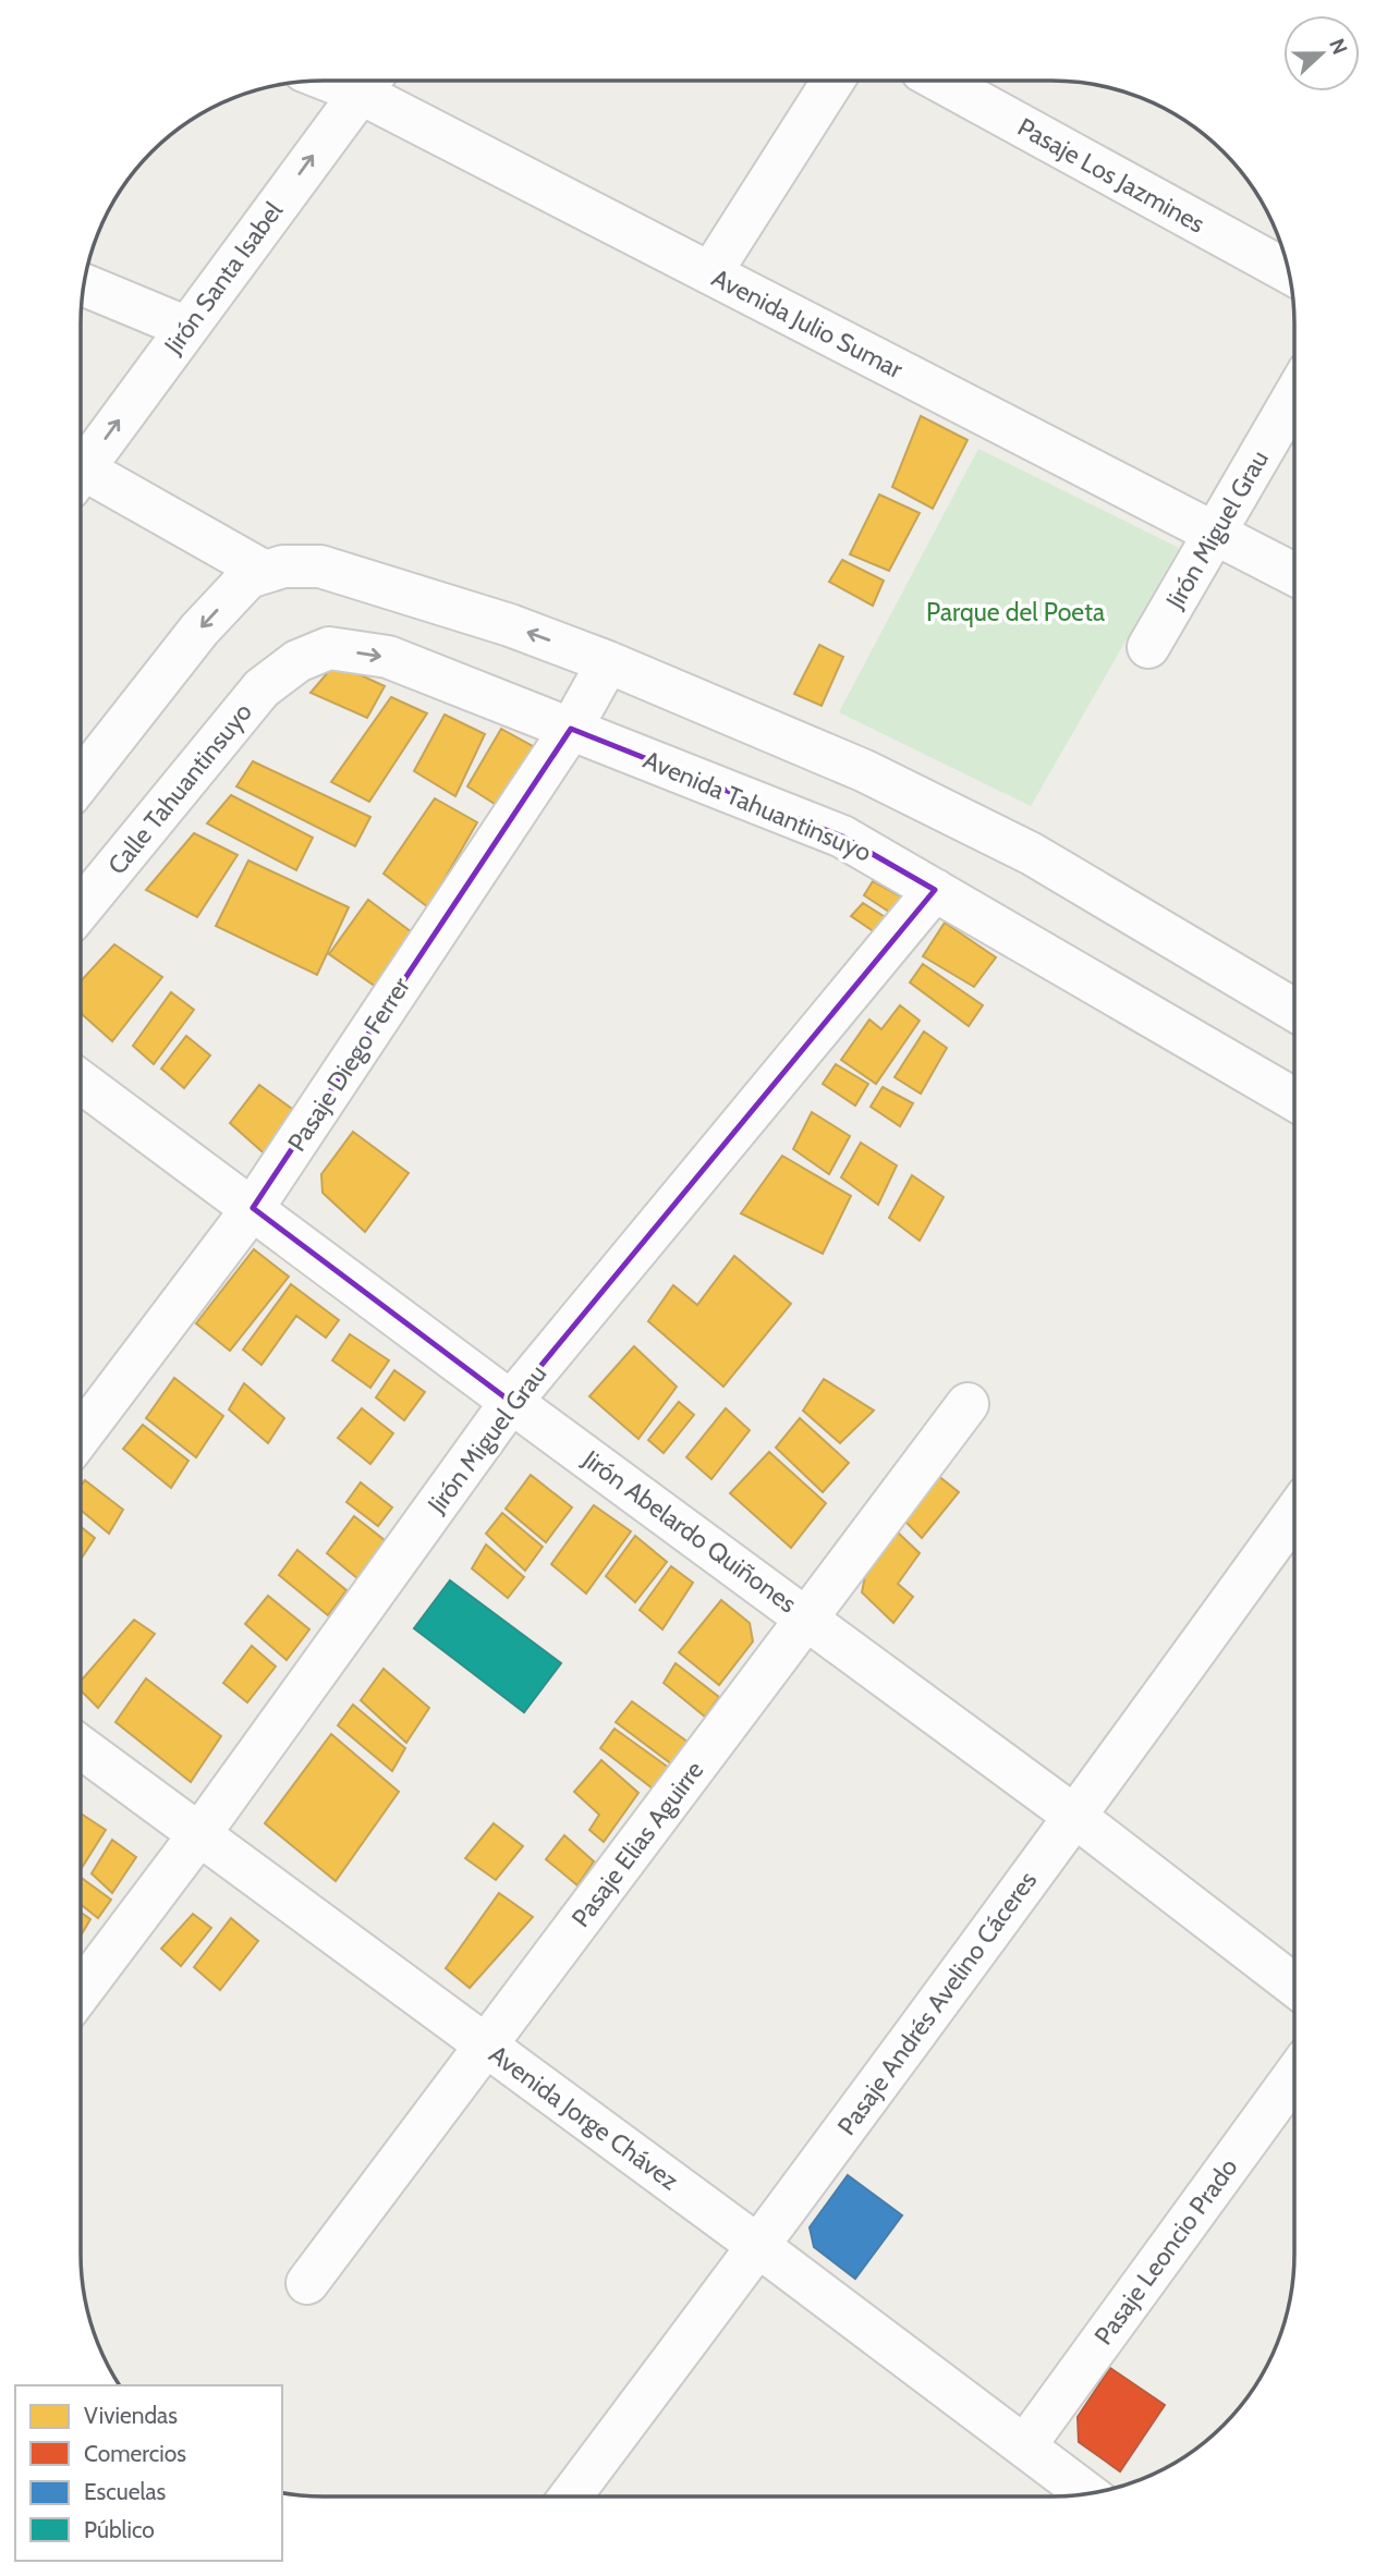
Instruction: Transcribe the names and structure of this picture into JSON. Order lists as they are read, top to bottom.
{
  "streets": {
    "street": [
      "Pasaje Los Jazmines",
      "Jirón Santa Isabel",
      "Avenida Julio Sumar",
      "Jirón Miguel Grau",
      "Calle Tahuantinsuyo",
      "Avenida Tahuantinsuyo",
      "Pasaje Diego Ferrer",
      "Jirón Abelardo Quiñones",
      "Pasaje Elias Aguirre",
      "Pasaje Andrés Avelino Cáceres",
      "Avenida Jorge Chávez",
      "Pasaje Leoncio Prado"
    ]
  },
  "crossings": [
    ["Avenida Julio Sumar", "Jirón Miguel Grau"],
    ["Jirón Miguel Grau", "Avenida Tahuantinsuyo"],
    ["Jirón Miguel Grau", "Jirón Abelardo Quiñones"],
    ["Jirón Miguel Grau", "Avenida Jorge Chávez"],
    ["Calle Tahuantinsuyo", "Avenida Tahuantinsuyo"],
    ["Avenida Tahuantinsuyo", "Pasaje Diego Ferrer"],
    ["Pasaje Diego Ferrer", "Jirón Abelardo Quiñones"],
    ["Jirón Abelardo Quiñones", "Pasaje Elias Aguirre"],
    ["Jirón Abelardo Quiñones", "Pasaje Andrés Avelino Cáceres"],
    ["Pasaje Elias Aguirre", "Avenida Jorge Chávez"],
    ["Pasaje Andrés Avelino Cáceres", "Avenida Jorge Chávez"],
    ["Avenida Jorge Chávez", "Pasaje Leoncio Prado"]
  ],
  "one_way": ["Jirón Santa Isabel"],
  "parks": ["Parque del Poeta"],
  "legend": [
    "Viviendas",
    "Comercios",
    "Escuelas",
    "Público"
  ],
  "north": "right"
}
